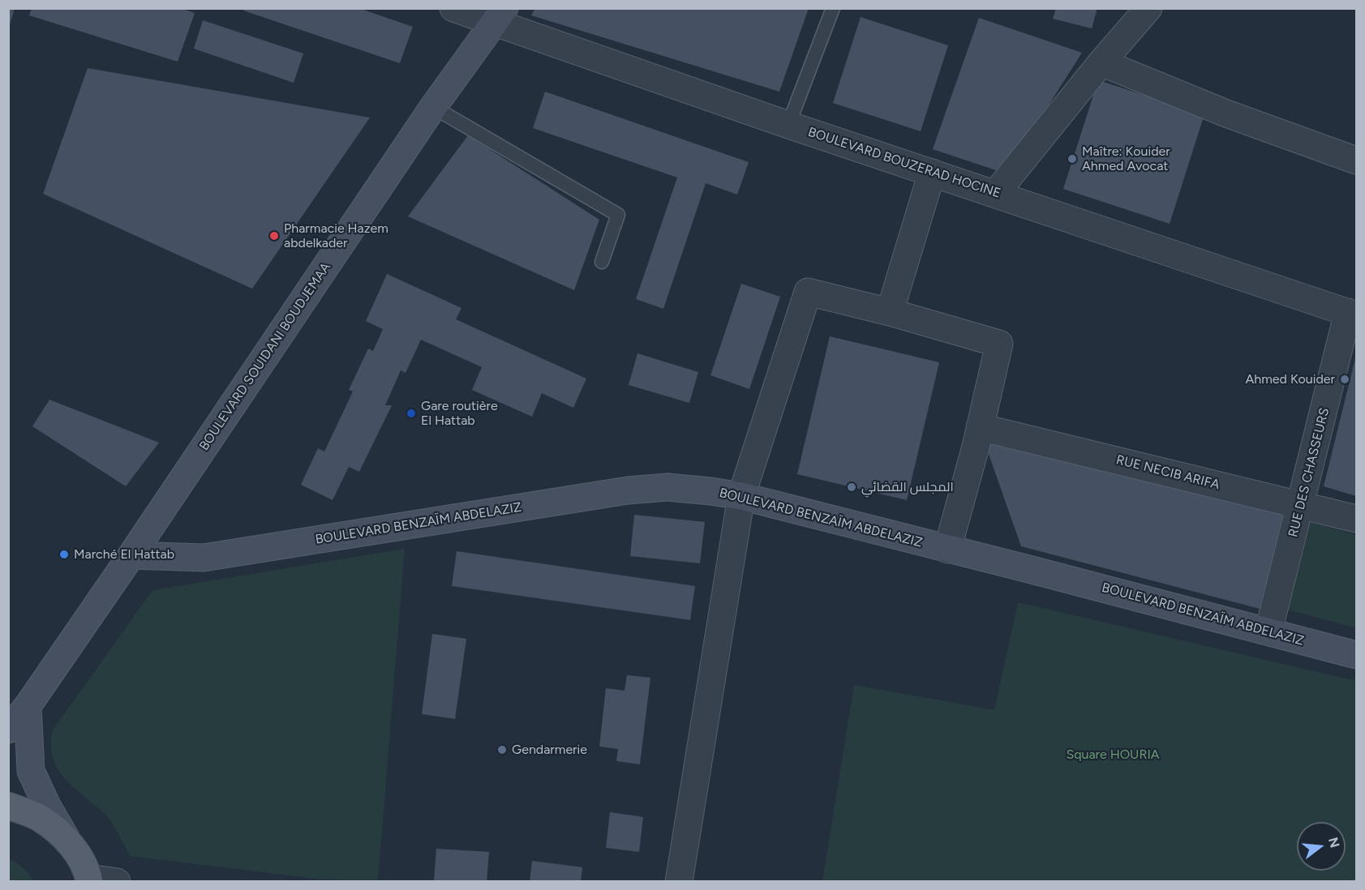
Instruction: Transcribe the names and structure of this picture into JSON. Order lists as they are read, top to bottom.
{
  "streets": {
    "main road": ["BOULEVARD SOUIDANI BOUDJEMAA", "BOULEVARD BENZAÏM ABDELAZIZ"],
    "street": ["BOULEVARD BOUZERAD HOCINE", "RUE NECIB ARIFA", "RUE DES CHASSEURS"]
  },
  "crossings": [
    ["BOULEVARD BOUZERAD HOCINE", "BOULEVARD SOUIDANI BOUDJEMAA"],
    ["BOULEVARD BOUZERAD HOCINE", "RUE DES CHASSEURS"],
    ["BOULEVARD SOUIDANI BOUDJEMAA", "BOULEVARD BENZAÏM ABDELAZIZ"],
    ["RUE NECIB ARIFA", "RUE DES CHASSEURS"],
    ["RUE DES CHASSEURS", "BOULEVARD BENZAÏM ABDELAZIZ"]
  ],
  "parks": ["Square HOURIA"],
  "places": [
    "Maître: Kouider Ahmed Avocat",
    "Pharmacie Hazem abdelkader",
    "Ahmed Kouider",
    "Gare routière El Hattab",
    "المجلس القضائي",
    "Marché El Hattab",
    "Gendarmerie"
  ],
  "north": "right"
}
